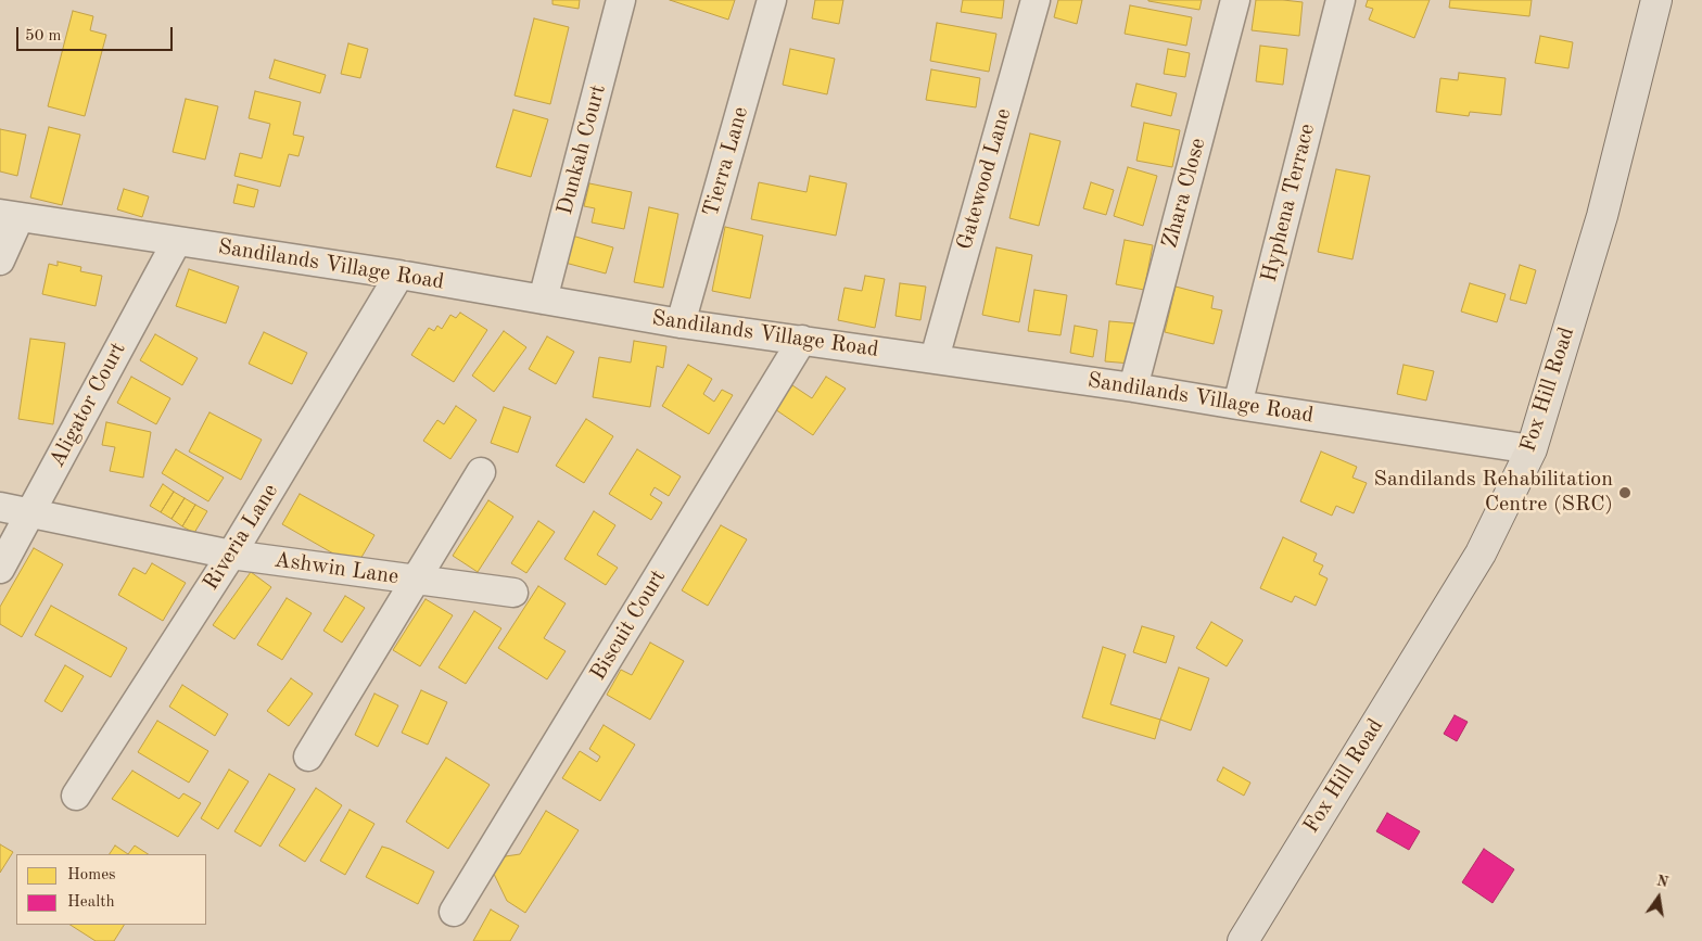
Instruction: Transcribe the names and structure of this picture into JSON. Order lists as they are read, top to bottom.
{
  "streets": {
    "main road": ["Fox Hill Road"],
    "street": [
      "Dunkah Court",
      "Tierra Lane",
      "Gatewood Lane",
      "Zhara Close",
      "Hyphena Terrace",
      "Sandilands Village Road",
      "Aligator Court",
      "Riveria Lane",
      "Ashwin Lane",
      "Biscuit Court"
    ]
  },
  "crossings": [
    ["Dunkah Court", "Sandilands Village Road"],
    ["Tierra Lane", "Sandilands Village Road"],
    ["Gatewood Lane", "Sandilands Village Road"],
    ["Zhara Close", "Sandilands Village Road"],
    ["Hyphena Terrace", "Sandilands Village Road"],
    ["Sandilands Village Road", "Fox Hill Road"],
    ["Sandilands Village Road", "Aligator Court"],
    ["Sandilands Village Road", "Riveria Lane"],
    ["Sandilands Village Road", "Biscuit Court"],
    ["Aligator Court", "Ashwin Lane"],
    ["Riveria Lane", "Ashwin Lane"]
  ],
  "places": ["Sandilands Rehabilitation Centre (SRC)"],
  "legend": ["Homes", "Health"],
  "scale_bar": "50 m",
  "north": "top"
}
